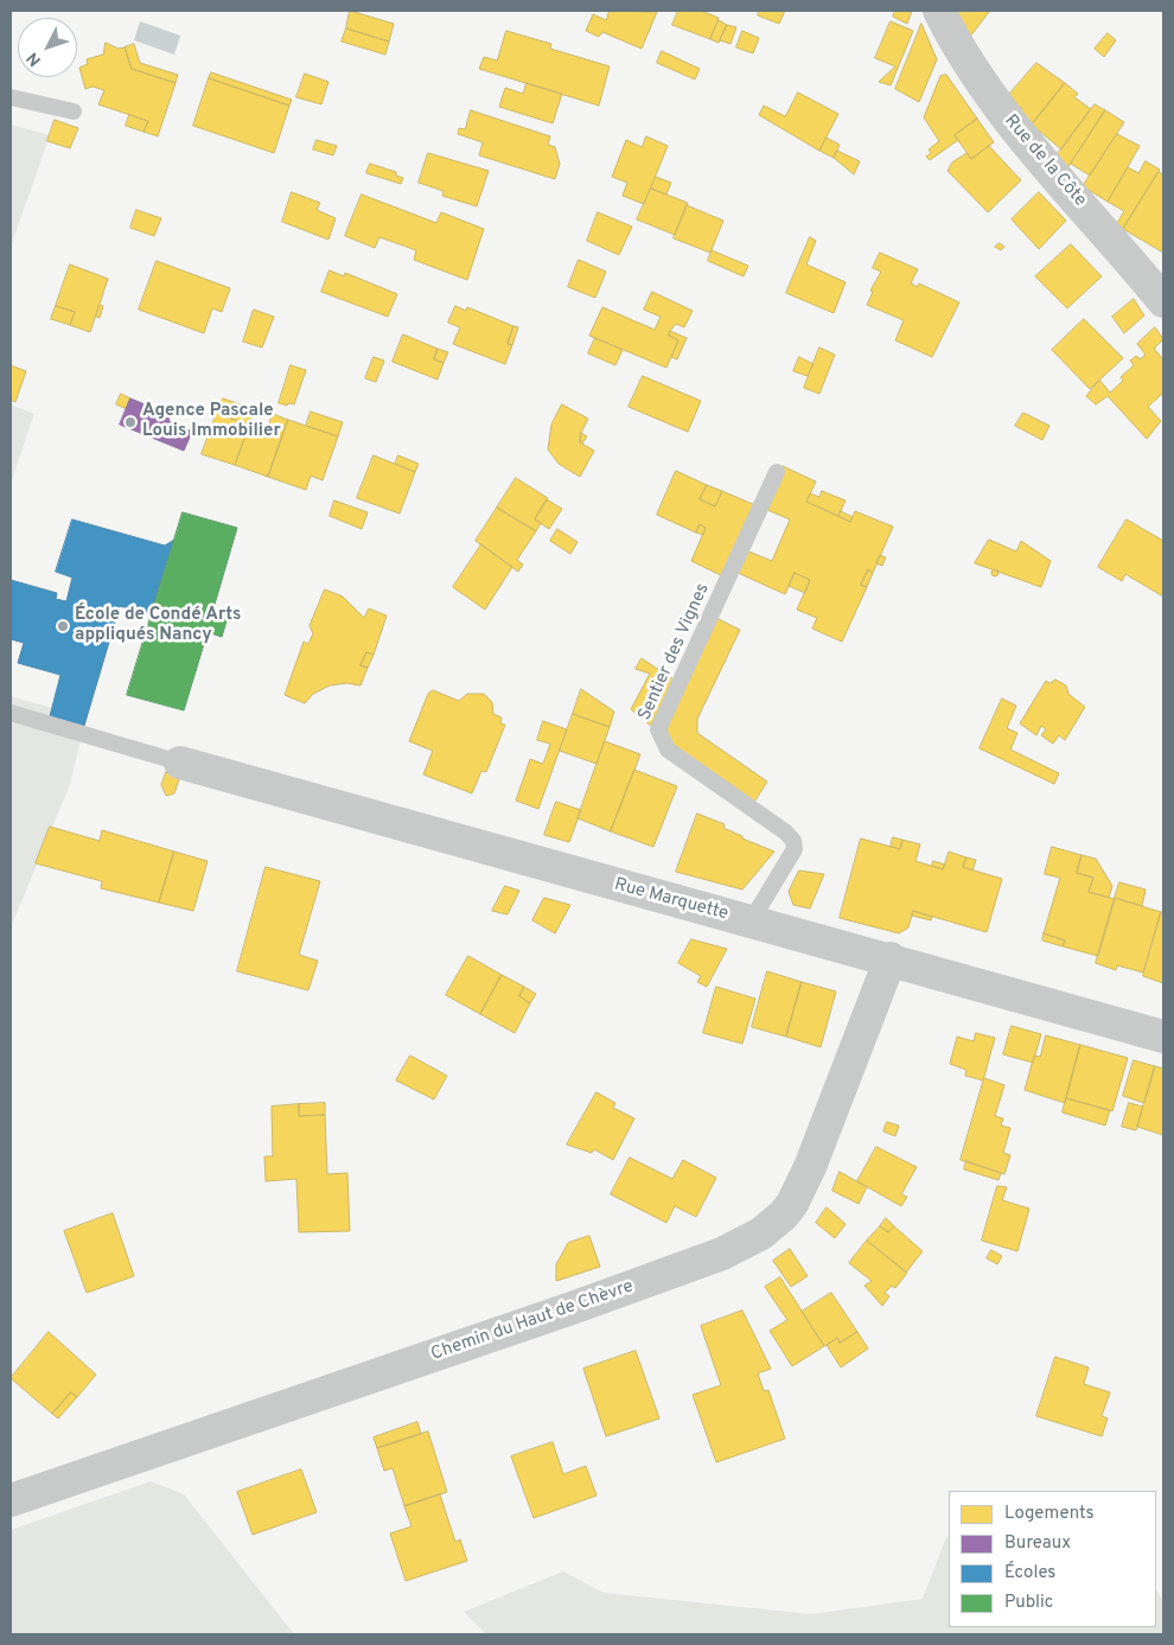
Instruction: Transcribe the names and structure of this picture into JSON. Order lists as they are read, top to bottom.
{
  "streets": {
    "street": ["Rue de la Côte", "Rue Marquette", "Chemin du Haut de Chèvre"],
    "lane": ["Sentier des Vignes"]
  },
  "crossings": [
    ["Sentier des Vignes", "Rue Marquette"],
    ["Rue Marquette", "Chemin du Haut de Chèvre"]
  ],
  "places": ["Agence Pascale Louis Immobilier", "École de Condé Arts appliqués Nancy"],
  "legend": [
    "Logements",
    "Bureaux",
    "Écoles",
    "Public"
  ],
  "north": "bottom left"
}
